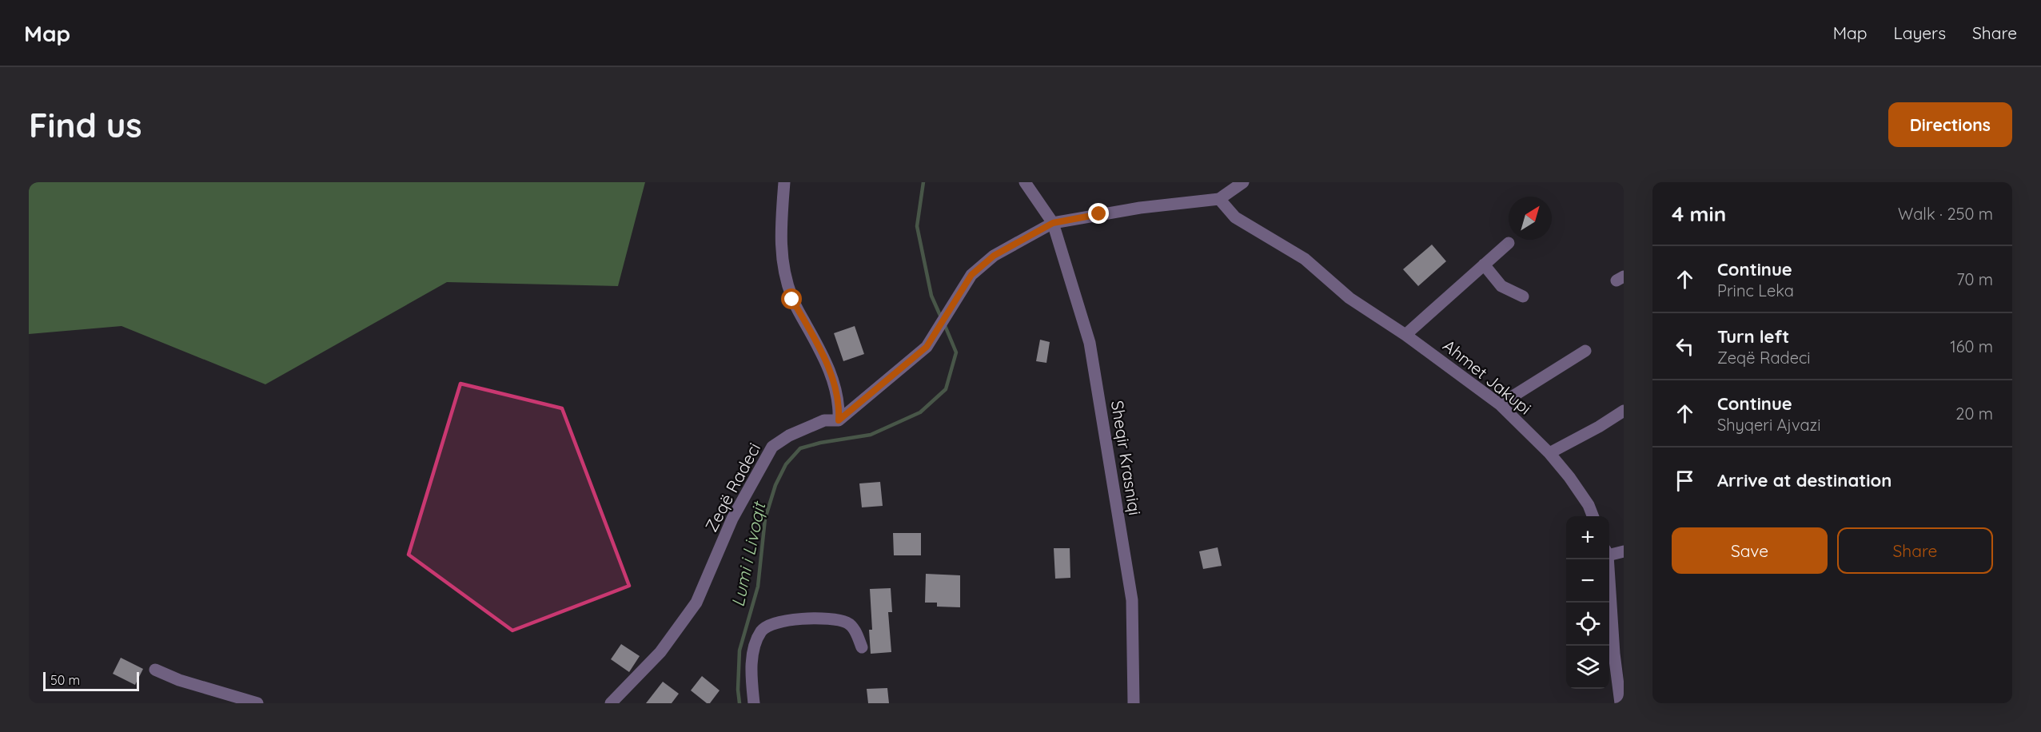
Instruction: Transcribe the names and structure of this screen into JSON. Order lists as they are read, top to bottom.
{
  "streets": {
    "street": ["Ahmet Jakupi", "Sheqir Krasniqi", "Zeqë Radeci"]
  },
  "water": ["Lumi i Livoqit"],
  "scale_bar": "50 m",
  "north": "top right",
  "page": {
    "header": "Map",
    "nav": ["Map", "Layers", "Share"],
    "buttons": [
      "Directions",
      ["Save", "Share"]
    ],
    "title": "Find us",
    "heading": ["4 min", "Walk · 250 m"],
    "list": [
      ["Continue", "Princ Leka", "70 m"],
      ["Turn left", "Zeqë Radeci", "160 m"],
      ["Continue", "Shyqeri Ajvazi", "20 m"],
      "Arrive at destination"
    ],
    "map_buttons": ["+", "−"],
    "scale": "50 m"
  }
}
